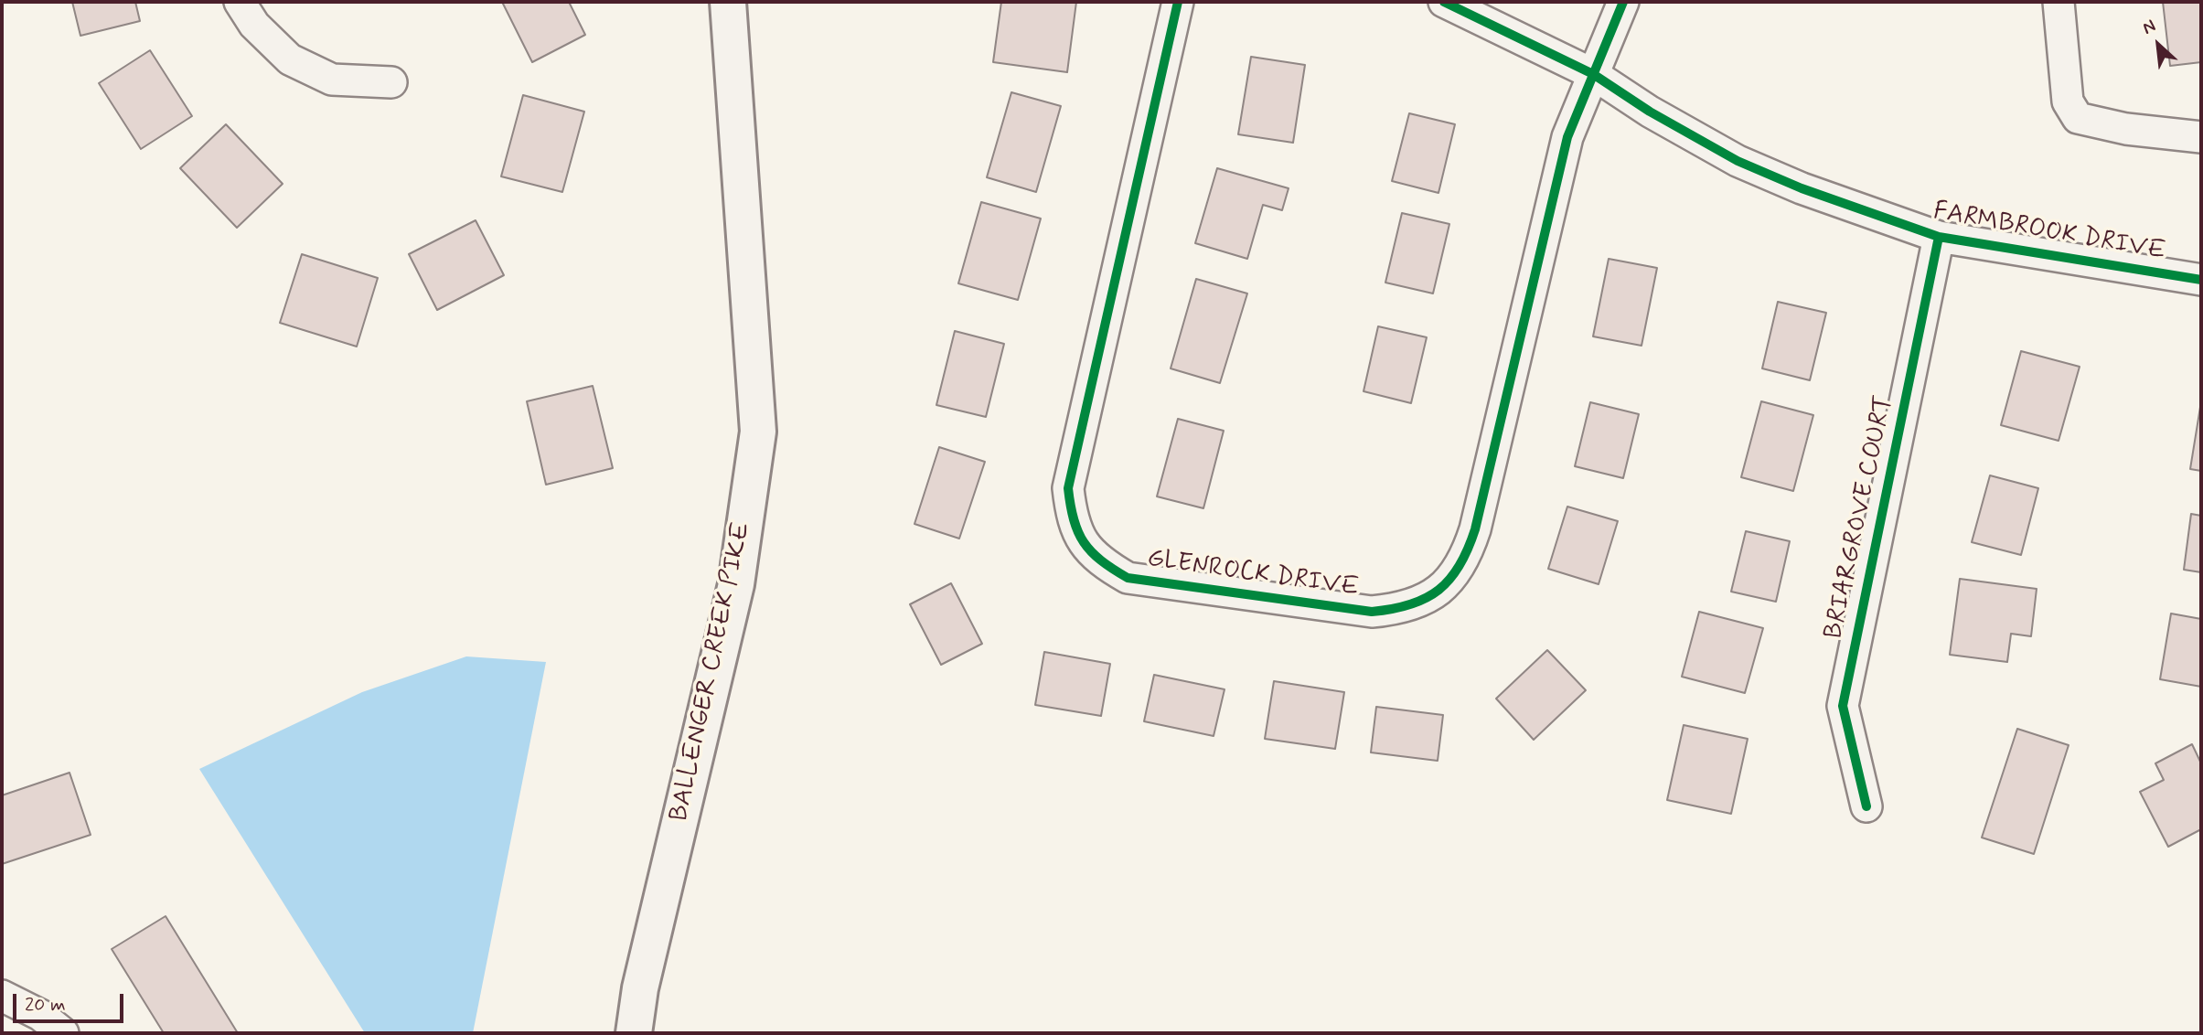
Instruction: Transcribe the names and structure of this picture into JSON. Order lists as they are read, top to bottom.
{
  "streets": {
    "main road": ["BALLENGER CREEK PIKE"],
    "street": ["FARMBROOK DRIVE", "BRIARGROVE COURT", "GLENROCK DRIVE"]
  },
  "crossings": [
    ["FARMBROOK DRIVE", "BRIARGROVE COURT"],
    ["FARMBROOK DRIVE", "GLENROCK DRIVE"]
  ],
  "scale_bar": "20 m",
  "north": "top left"
}
